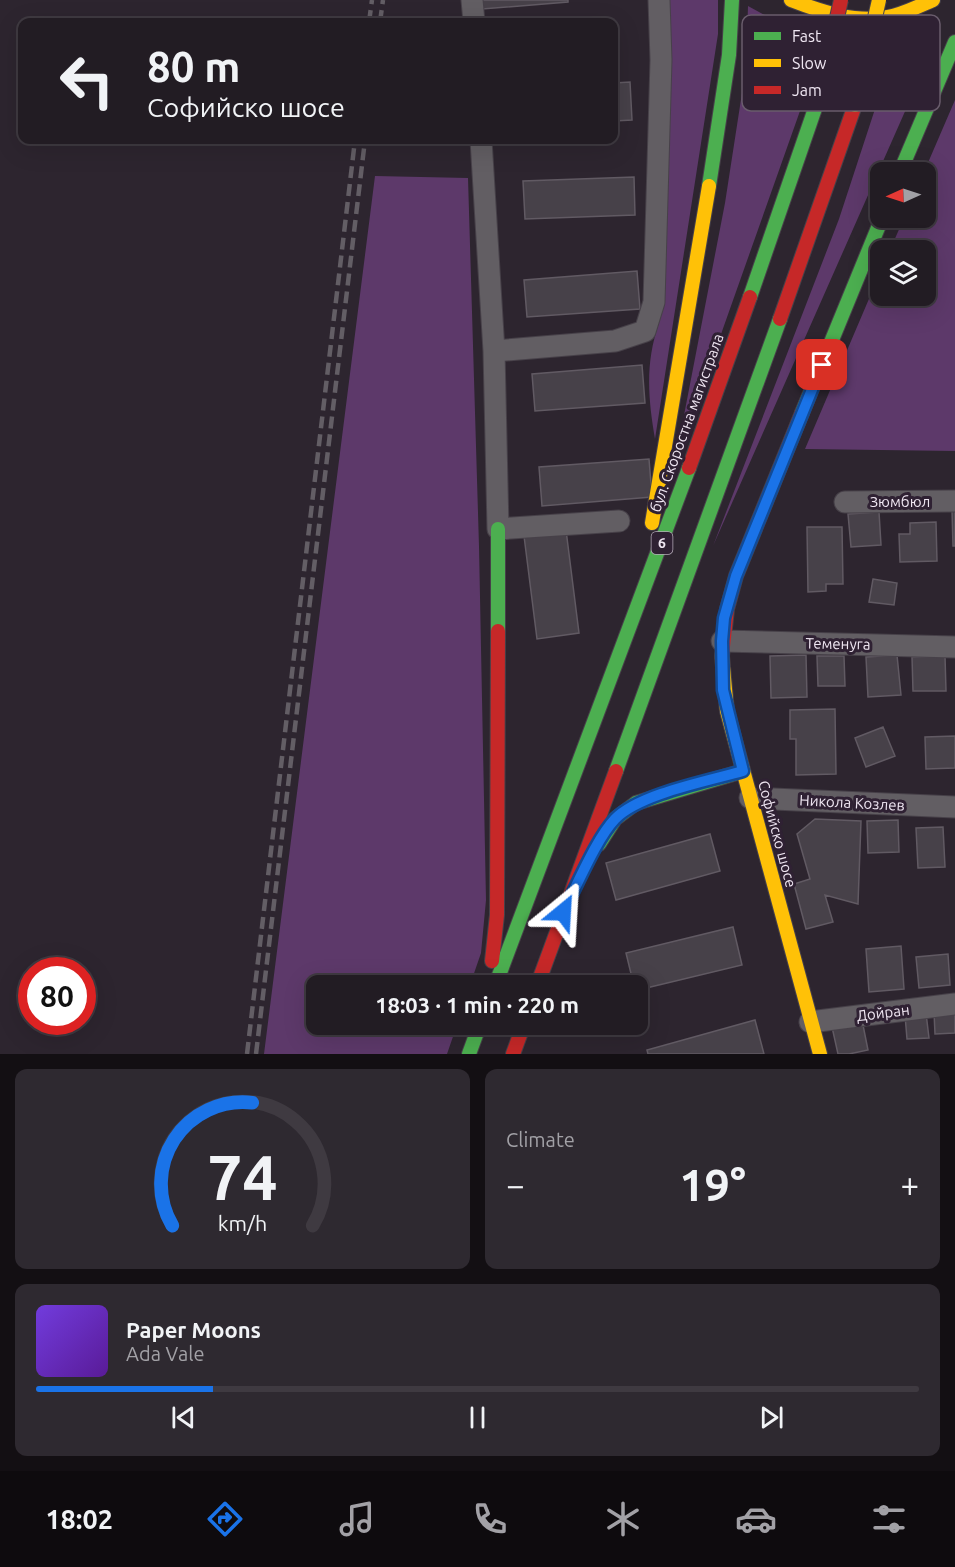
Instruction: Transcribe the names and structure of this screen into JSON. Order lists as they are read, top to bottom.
{
  "streets": {
    "main road": ["бул. Скоростна магистрала", "6", "Софийско шосе"],
    "street": [
      "Зюмбюл",
      "Теменуга",
      "Никола Козлев",
      "Дойран"
    ]
  },
  "crossings": [
    ["Теменуга", "Софийско шосе"],
    ["Никола Козлев", "Софийско шосе"],
    ["Софийско шосе", "Дойран"]
  ],
  "legend": ["Fast", "Slow", "Jam"],
  "north": "left",
  "page": {
    "turn": ["80 m", "Софийско шосе"],
    "limit": "80",
    "trip": "18:03 · 1 min · 220 m",
    "tile": "Climate",
    "heat": ["−", "19°", "+"],
    "song": ["Paper Moons", "Ada Vale"],
    "tabs": "18:02",
    "gauge": ["74", "km/h"]
  }
}
